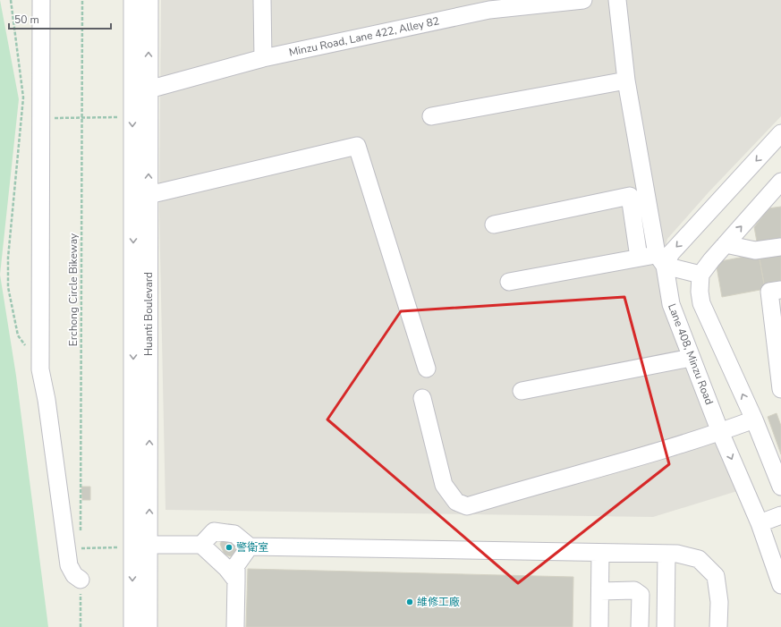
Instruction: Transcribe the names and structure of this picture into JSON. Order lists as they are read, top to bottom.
{
  "streets": {
    "street": ["Minzu Road, Lane 422, Alley 82", "Huanti Boulevard", "Lane 408, Minzu Road"],
    "path": ["Erchong Circle Bikeway"]
  },
  "crossings": [
    ["Minzu Road, Lane 422, Alley 82", "Huanti Boulevard"]
  ],
  "places": ["警衛室", "維修工廠"],
  "scale_bar": "50 m"
}
